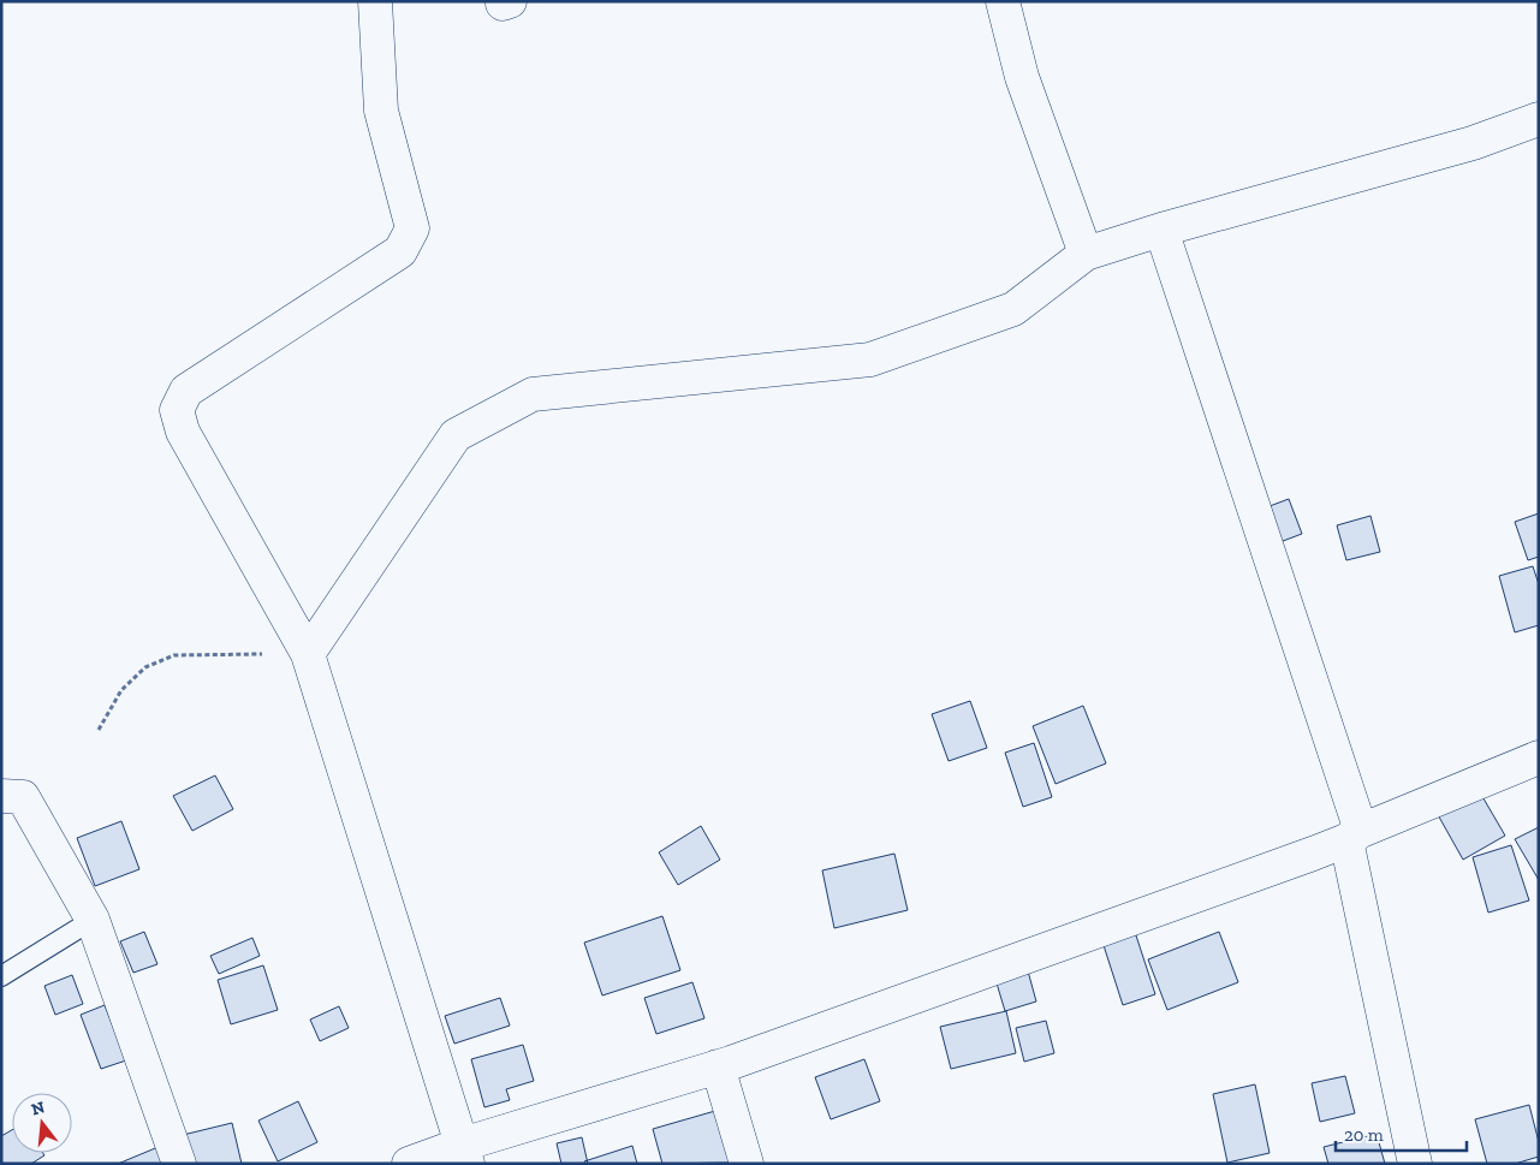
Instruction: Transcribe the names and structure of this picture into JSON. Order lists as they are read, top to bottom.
{
  "scale_bar": "20 m",
  "north": "top"
}
